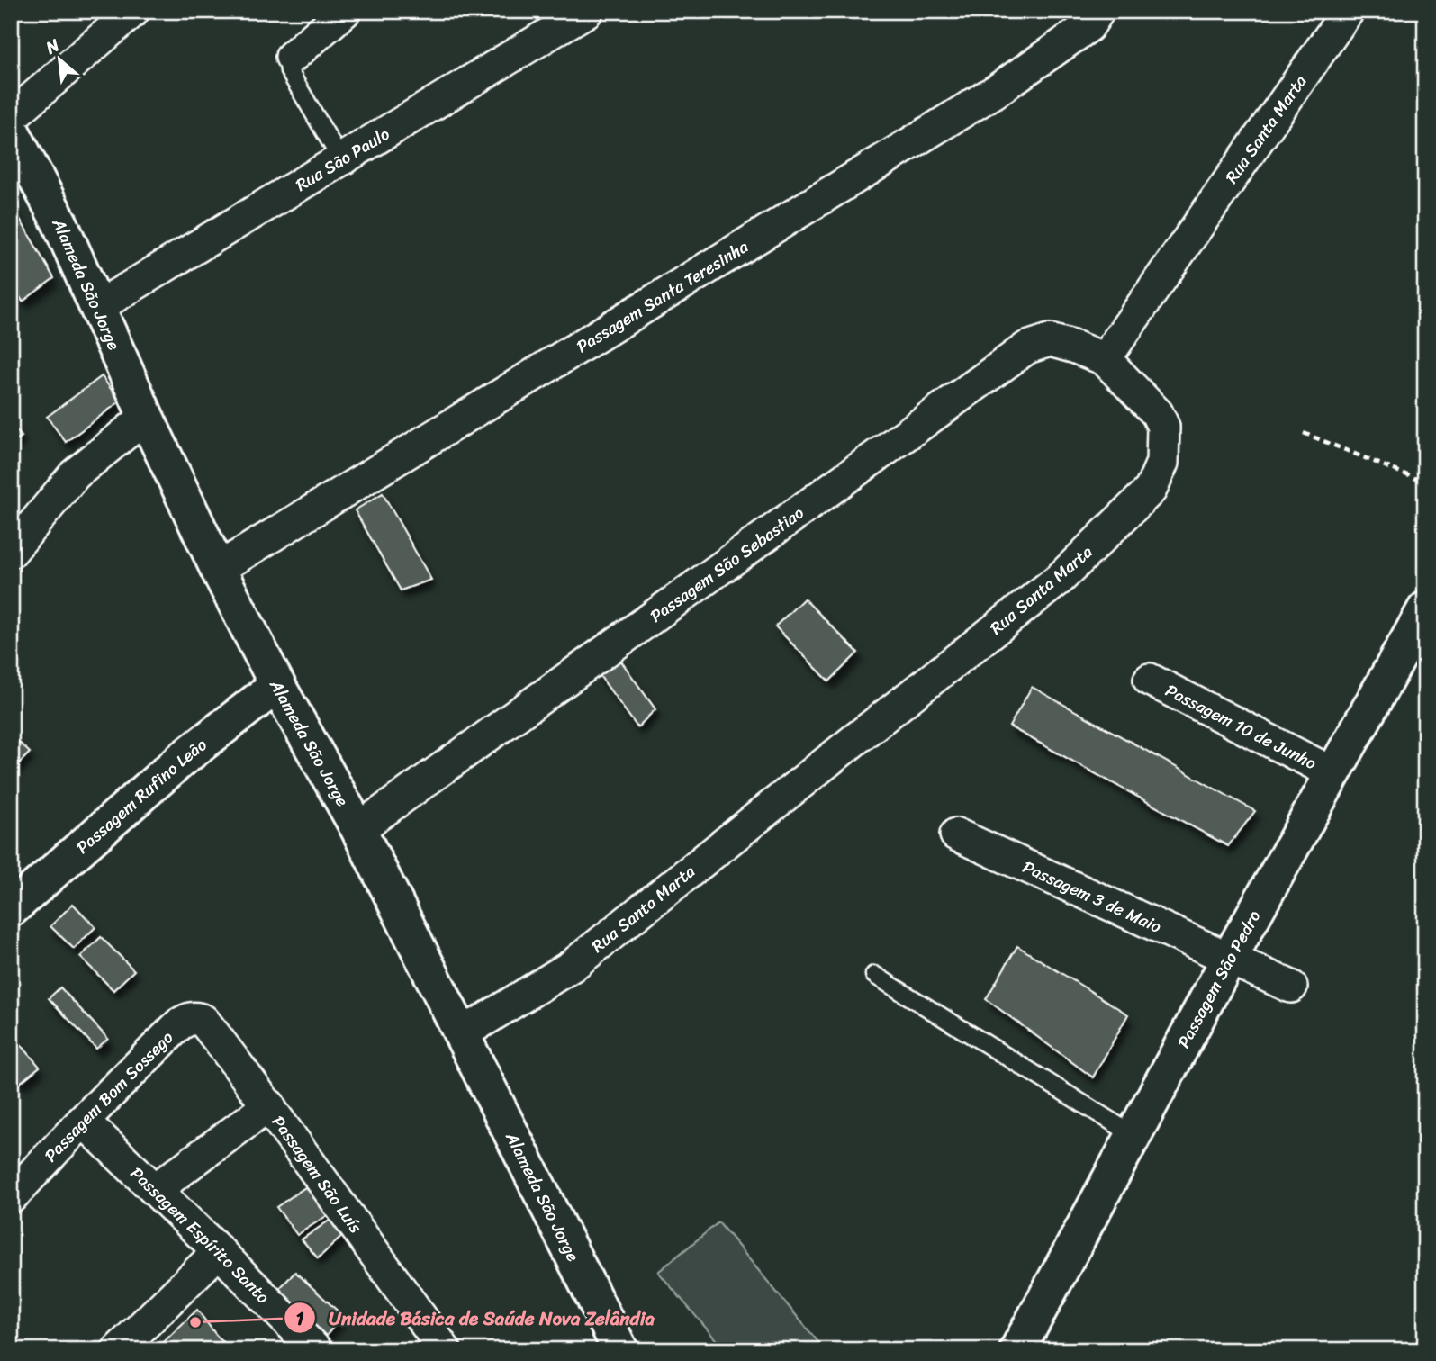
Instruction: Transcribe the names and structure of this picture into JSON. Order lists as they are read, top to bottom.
{
  "streets": {
    "street": [
      "Rua Santa Marta",
      "Rua São Paulo",
      "Alameda São Jorge",
      "Passagem Santa Teresinha",
      "Passagem São Sebastiao",
      "Passagem 10 de Junho",
      "Passagem Rufino Leão",
      "Passagem 3 de Maio",
      "Passagem São Pedro",
      "Passagem Bom Sossego",
      "Passagem São Luís",
      "Passagem Espírito Santo"
    ]
  },
  "crossings": [
    ["Rua Santa Marta", "Alameda São Jorge"],
    ["Rua Santa Marta", "Passagem São Sebastiao"],
    ["Rua São Paulo", "Alameda São Jorge"],
    ["Alameda São Jorge", "Passagem Santa Teresinha"],
    ["Alameda São Jorge", "Passagem São Sebastiao"],
    ["Alameda São Jorge", "Passagem Rufino Leão"],
    ["Passagem 10 de Junho", "Passagem São Pedro"],
    ["Passagem 3 de Maio", "Passagem São Pedro"],
    ["Passagem Bom Sossego", "Passagem São Luís"],
    ["Passagem Bom Sossego", "Passagem Espírito Santo"]
  ],
  "places": ["Unidade Básica de Saúde Nova Zelândia"],
  "north": "top left"
}
